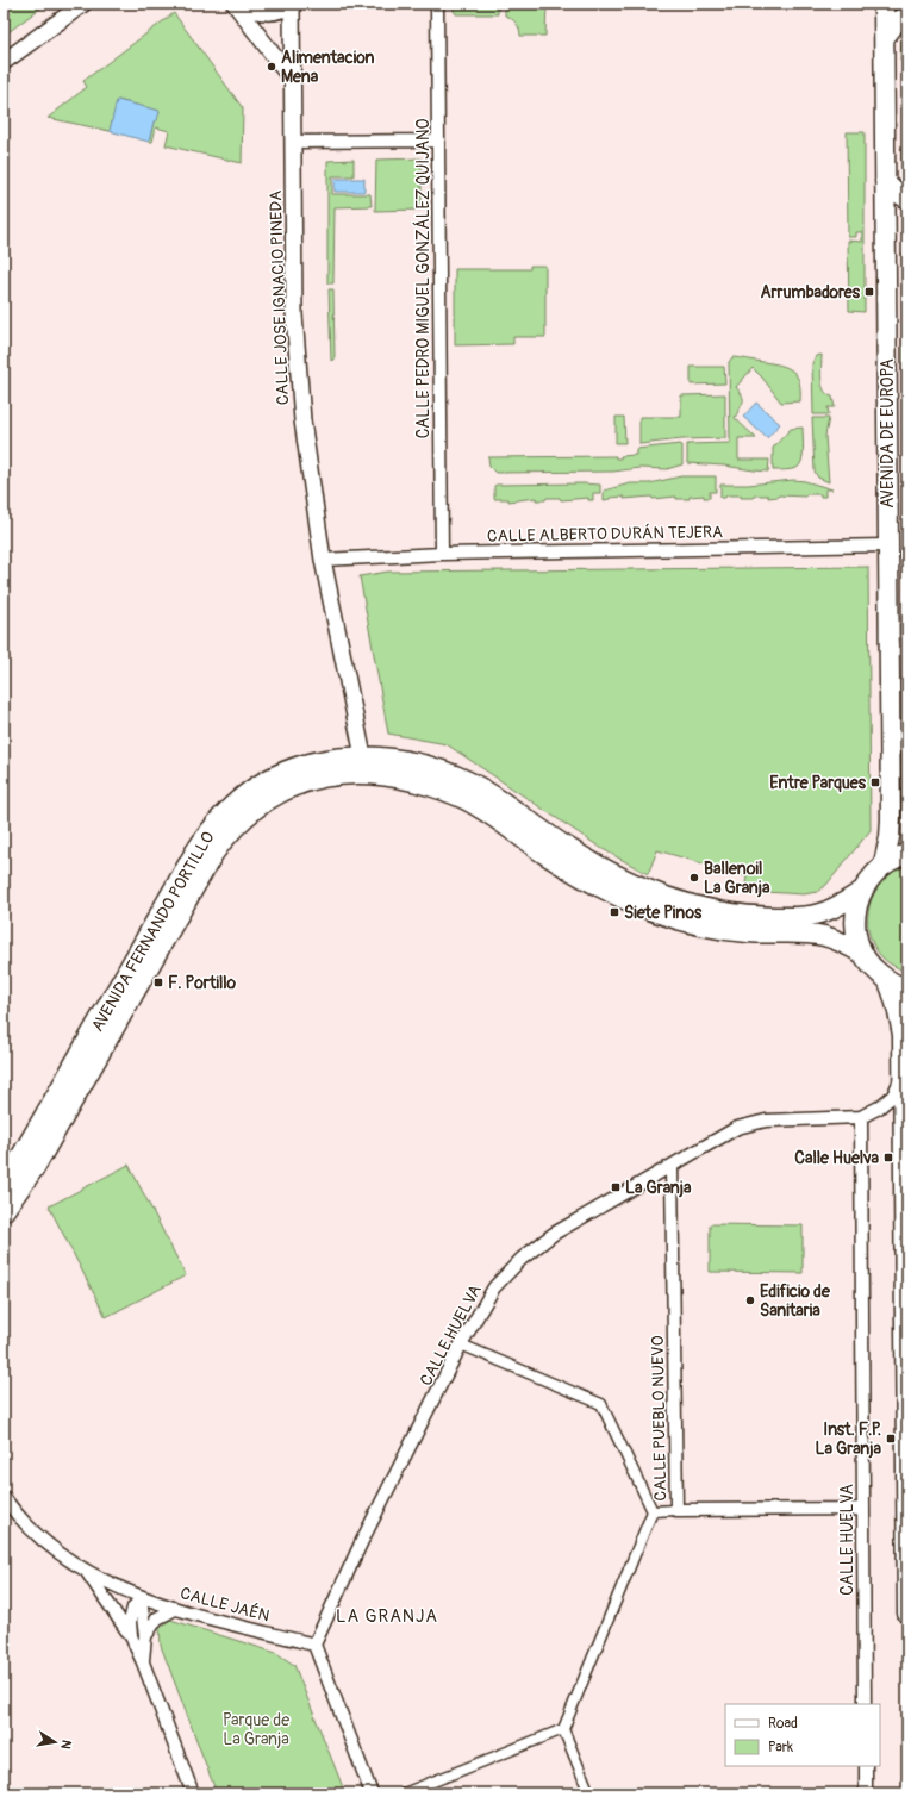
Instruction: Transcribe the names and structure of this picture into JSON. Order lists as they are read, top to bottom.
{
  "streets": {
    "main road": ["AVENIDA DE EUROPA", "AVENIDA FERNANDO PORTILLO"],
    "street": [
      "CALLE PEDRO MIGUEL GONZÁLEZ QUIJANO",
      "CALLE JOSE IGNACIO PINEDA",
      "CALLE ALBERTO DURÁN TEJERA",
      "CALLE HUELVA",
      "CALLE PUEBLO NUEVO",
      "CALLE JAÉN"
    ]
  },
  "crossings": [
    ["CALLE PEDRO MIGUEL GONZÁLEZ QUIJANO", "CALLE ALBERTO DURÁN TEJERA"],
    ["CALLE JOSE IGNACIO PINEDA", "CALLE ALBERTO DURÁN TEJERA"],
    ["CALLE JOSE IGNACIO PINEDA", "AVENIDA FERNANDO PORTILLO"],
    ["AVENIDA DE EUROPA", "CALLE ALBERTO DURÁN TEJERA"],
    ["AVENIDA DE EUROPA", "AVENIDA FERNANDO PORTILLO"],
    ["CALLE HUELVA", "CALLE PUEBLO NUEVO"],
    ["CALLE HUELVA", "CALLE JAÉN"]
  ],
  "districts": ["LA GRANJA"],
  "parks": ["Parque de La Granja"],
  "places": {
    "other": ["Alimentacion Mena", "Ballenoil La Granja", "Edificio de Sanitaria"],
    "transit": [
      "Arrumbadores",
      "Entre Parques",
      "Siete Pinos",
      "F. Portillo",
      "Calle Huelva",
      "La Granja",
      "Inst. F.P. La Granja"
    ]
  },
  "legend": ["Road", "Park"],
  "north": "right"
}
